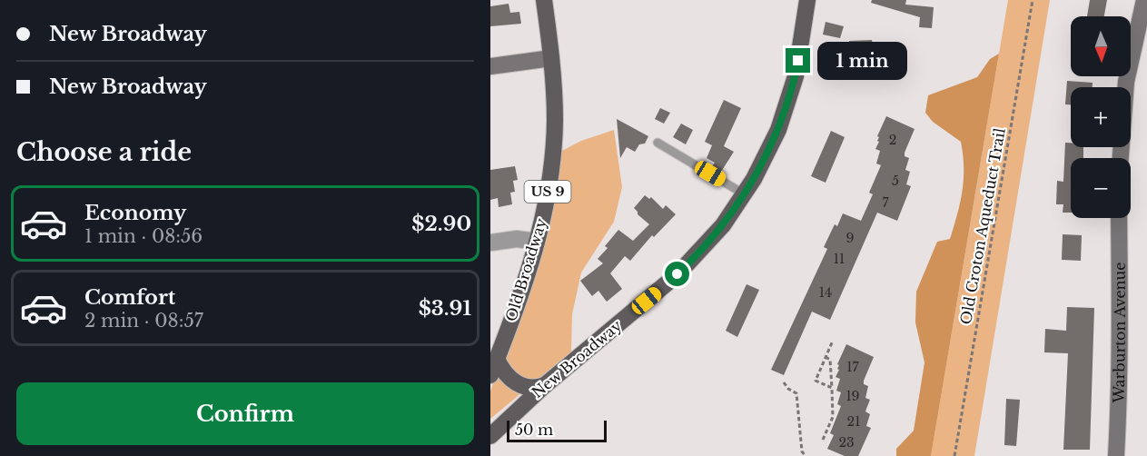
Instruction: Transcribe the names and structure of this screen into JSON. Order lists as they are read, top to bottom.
{
  "streets": {
    "main road": ["US 9", "Old Broadway", "New Broadway"],
    "street": ["Warburton Avenue"],
    "path": ["Old Croton Aqueduct Trail"]
  },
  "house_numbers": [
    "2",
    "5",
    "7",
    "9",
    "11",
    "14",
    "17",
    "19",
    "21",
    "23"
  ],
  "scale_bar": "50 m",
  "north": "bottom",
  "page": {
    "banner": ["New Broadway", "New Broadway"],
    "map_buttons": ["+", "−"],
    "bubble": "1 min",
    "heading": "Choose a ride",
    "list": [
      {
        "name": "Economy",
        "note": "1 min · 08:56",
        "value": "$2.90"
      },
      {
        "name": "Comfort",
        "note": "2 min · 08:57",
        "value": "$3.91"
      }
    ],
    "buttons": "Confirm",
    "scale": "50 m"
  }
}
